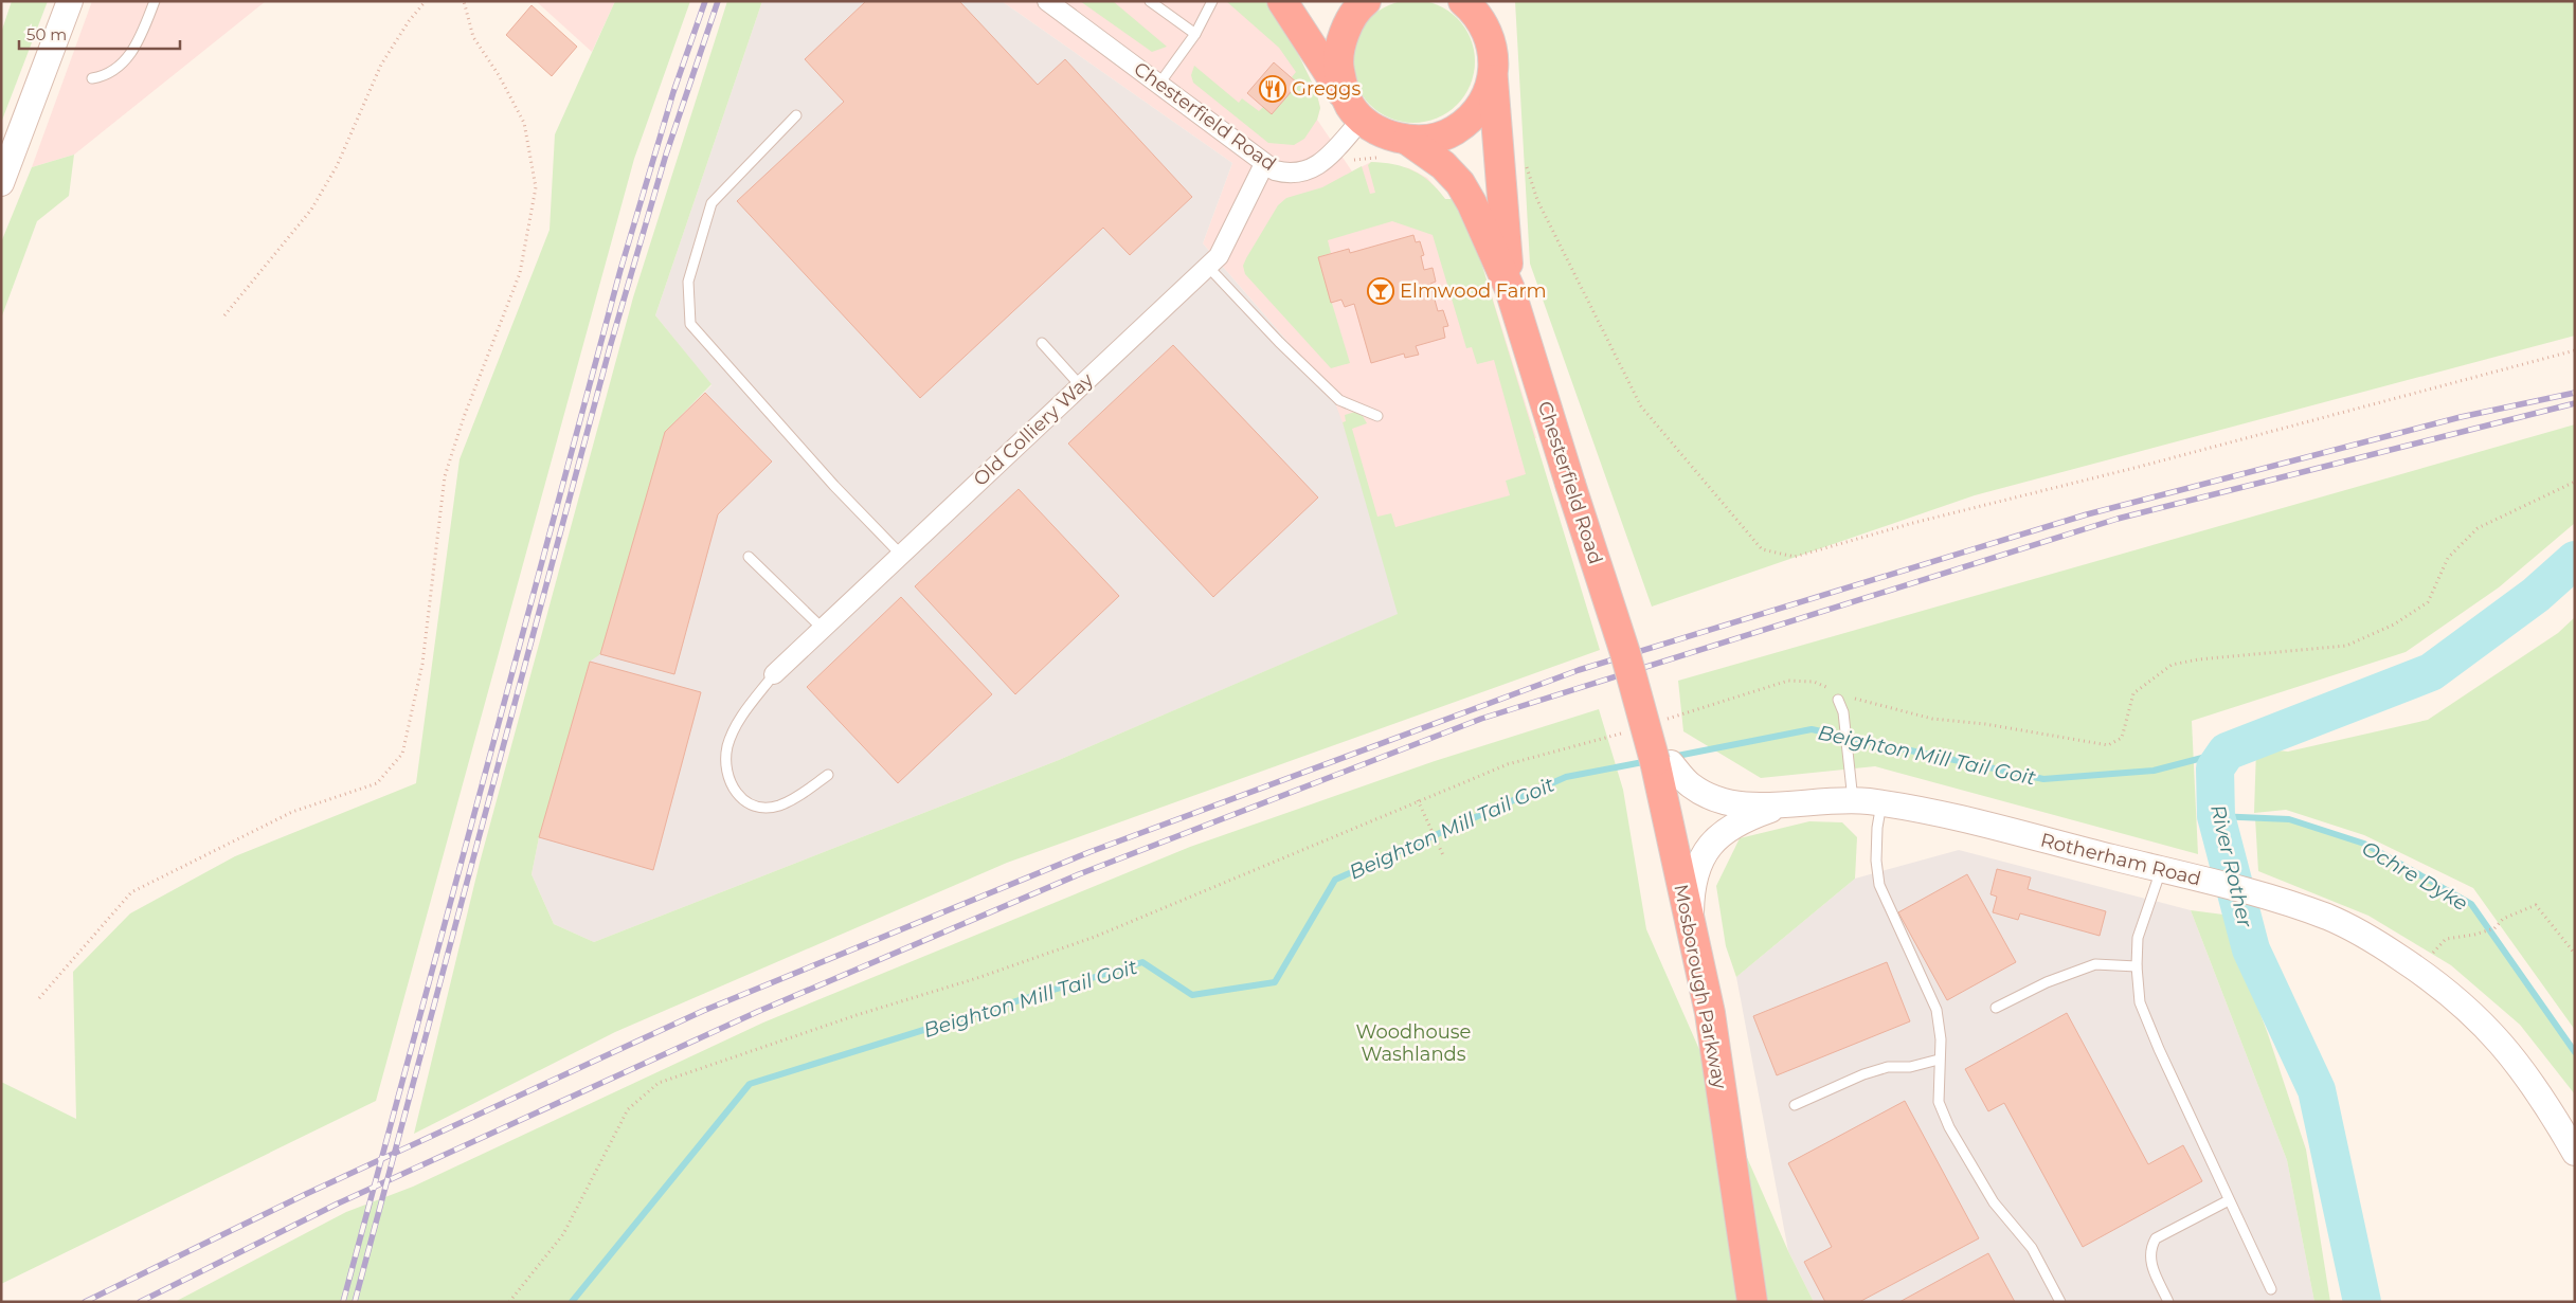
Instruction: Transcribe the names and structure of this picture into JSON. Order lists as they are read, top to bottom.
{
  "streets": {
    "highway": ["Chesterfield Road", "Mosborough Parkway"],
    "street": ["Old Colliery Way", "Rotherham Road"]
  },
  "crossings": [
    ["Chesterfield Road", "Old Colliery Way"],
    ["Chesterfield Road", "Mosborough Parkway"]
  ],
  "water": ["Beighton Mill Tail Goit", "River Rother", "Ochre Dyke"],
  "parks": ["Woodhouse Washlands"],
  "places": {
    "restaurant": ["Greggs"],
    "bar": ["Elmwood Farm"]
  },
  "scale_bar": "50 m"
}
